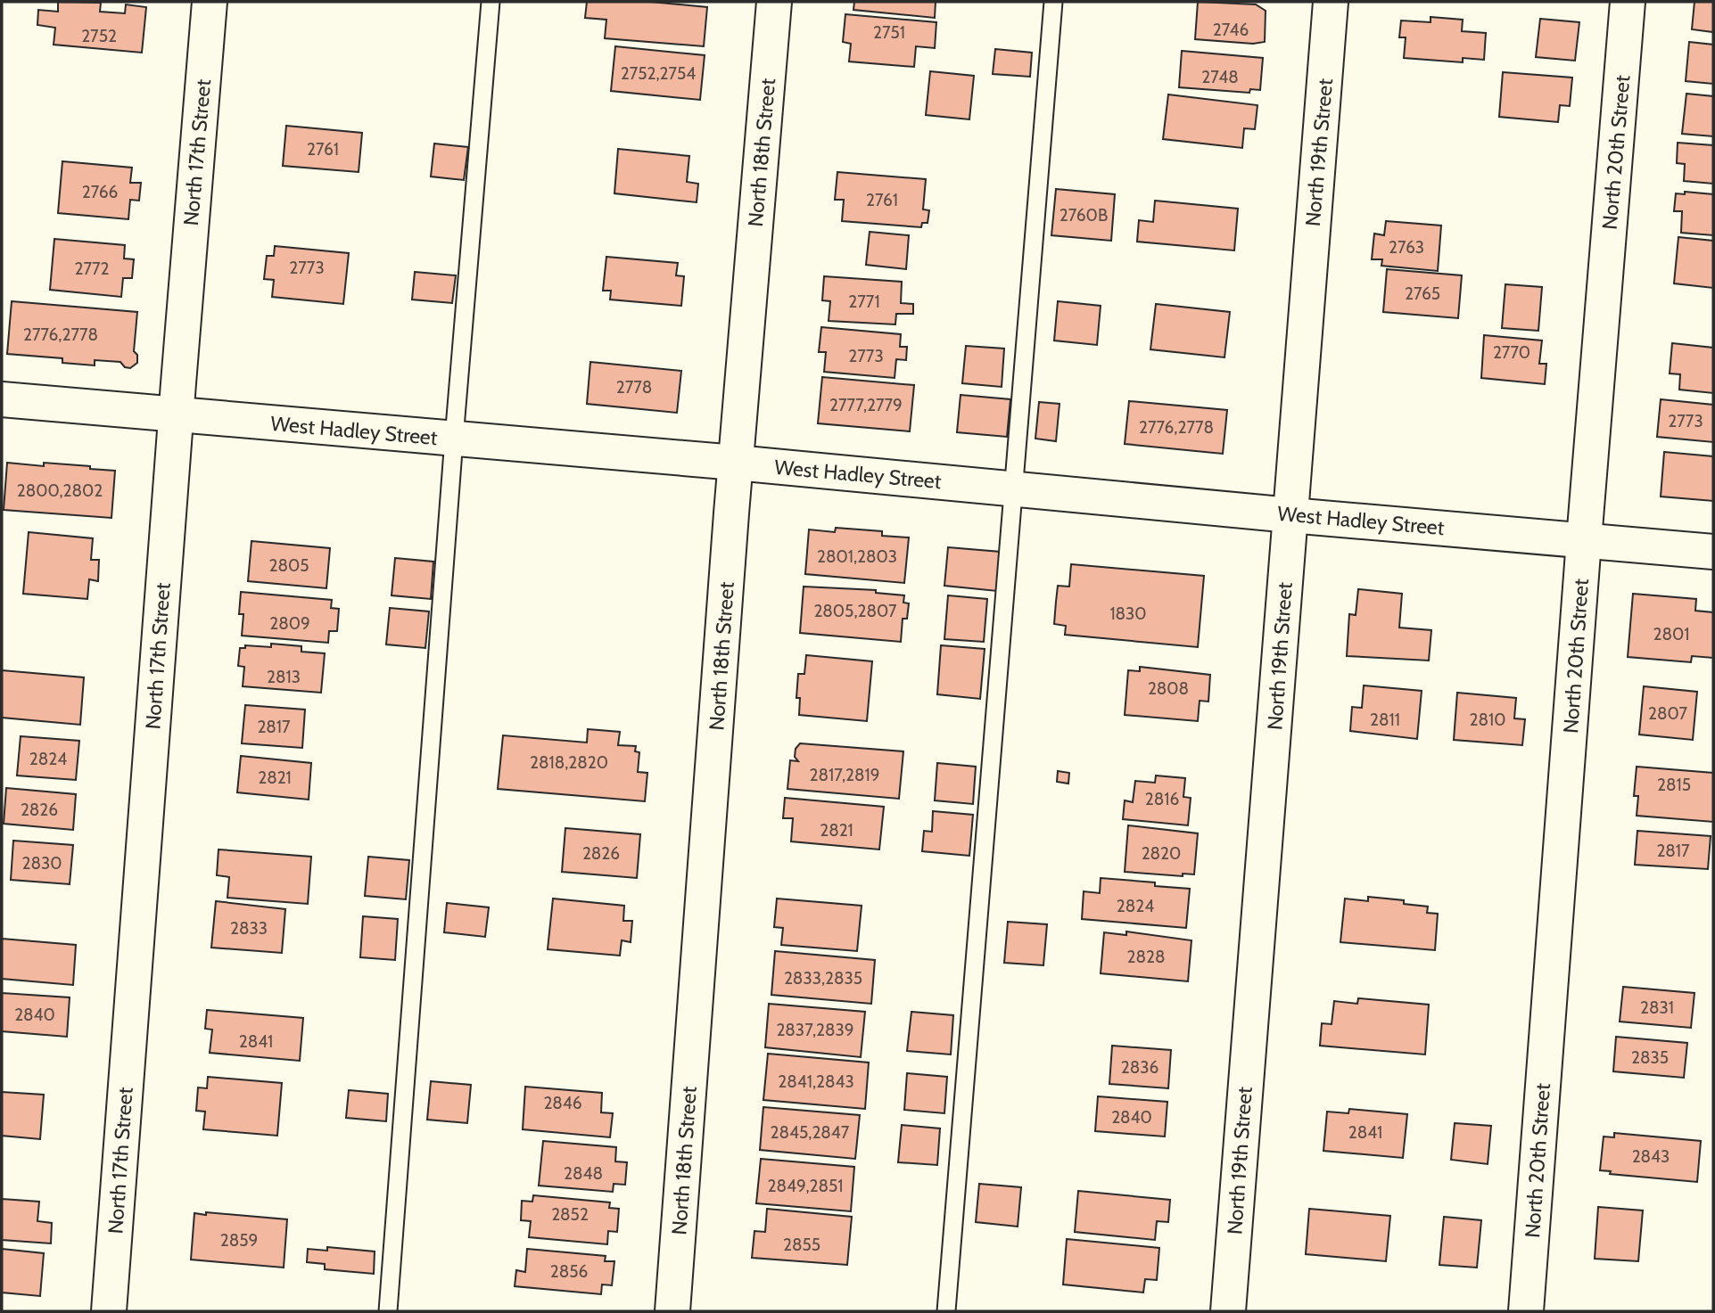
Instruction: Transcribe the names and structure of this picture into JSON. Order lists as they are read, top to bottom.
{
  "streets": {
    "street": [
      "North 17th Street",
      "North 18th Street",
      "North 19th Street",
      "North 20th Street",
      "West Hadley Street"
    ]
  },
  "crossings": [
    ["North 17th Street", "West Hadley Street"],
    ["North 18th Street", "West Hadley Street"],
    ["North 19th Street", "West Hadley Street"],
    ["North 20th Street", "West Hadley Street"]
  ],
  "house_numbers": [
    "2746",
    "2751",
    "2752",
    "2752,2754",
    "2748",
    "2761",
    "2766",
    "2761",
    "2760B",
    "2763",
    "2773",
    "2772",
    "2765",
    "2771",
    "2776,2778",
    "2770",
    "2773",
    "2778",
    "2777,2779",
    "2773",
    "2776,2778",
    "2800,2802",
    "2801,2803",
    "2805",
    "2805,2807",
    "1830",
    "2809",
    "2801",
    "2813",
    "2808",
    "2807",
    "2811",
    "2810",
    "2817",
    "2824",
    "2818,2820",
    "2817,2819",
    "2821",
    "2815",
    "2816",
    "2826",
    "2821",
    "2817",
    "2826",
    "2820",
    "2830",
    "2824",
    "2833",
    "2828",
    "2833,2835",
    "2831",
    "2840",
    "2837,2839",
    "2841",
    "2835",
    "2836",
    "2841,2843",
    "2846",
    "2840",
    "2845,2847",
    "2841",
    "2843",
    "2848",
    "2849,2851",
    "2852",
    "2859",
    "2855",
    "2856"
  ]
}
